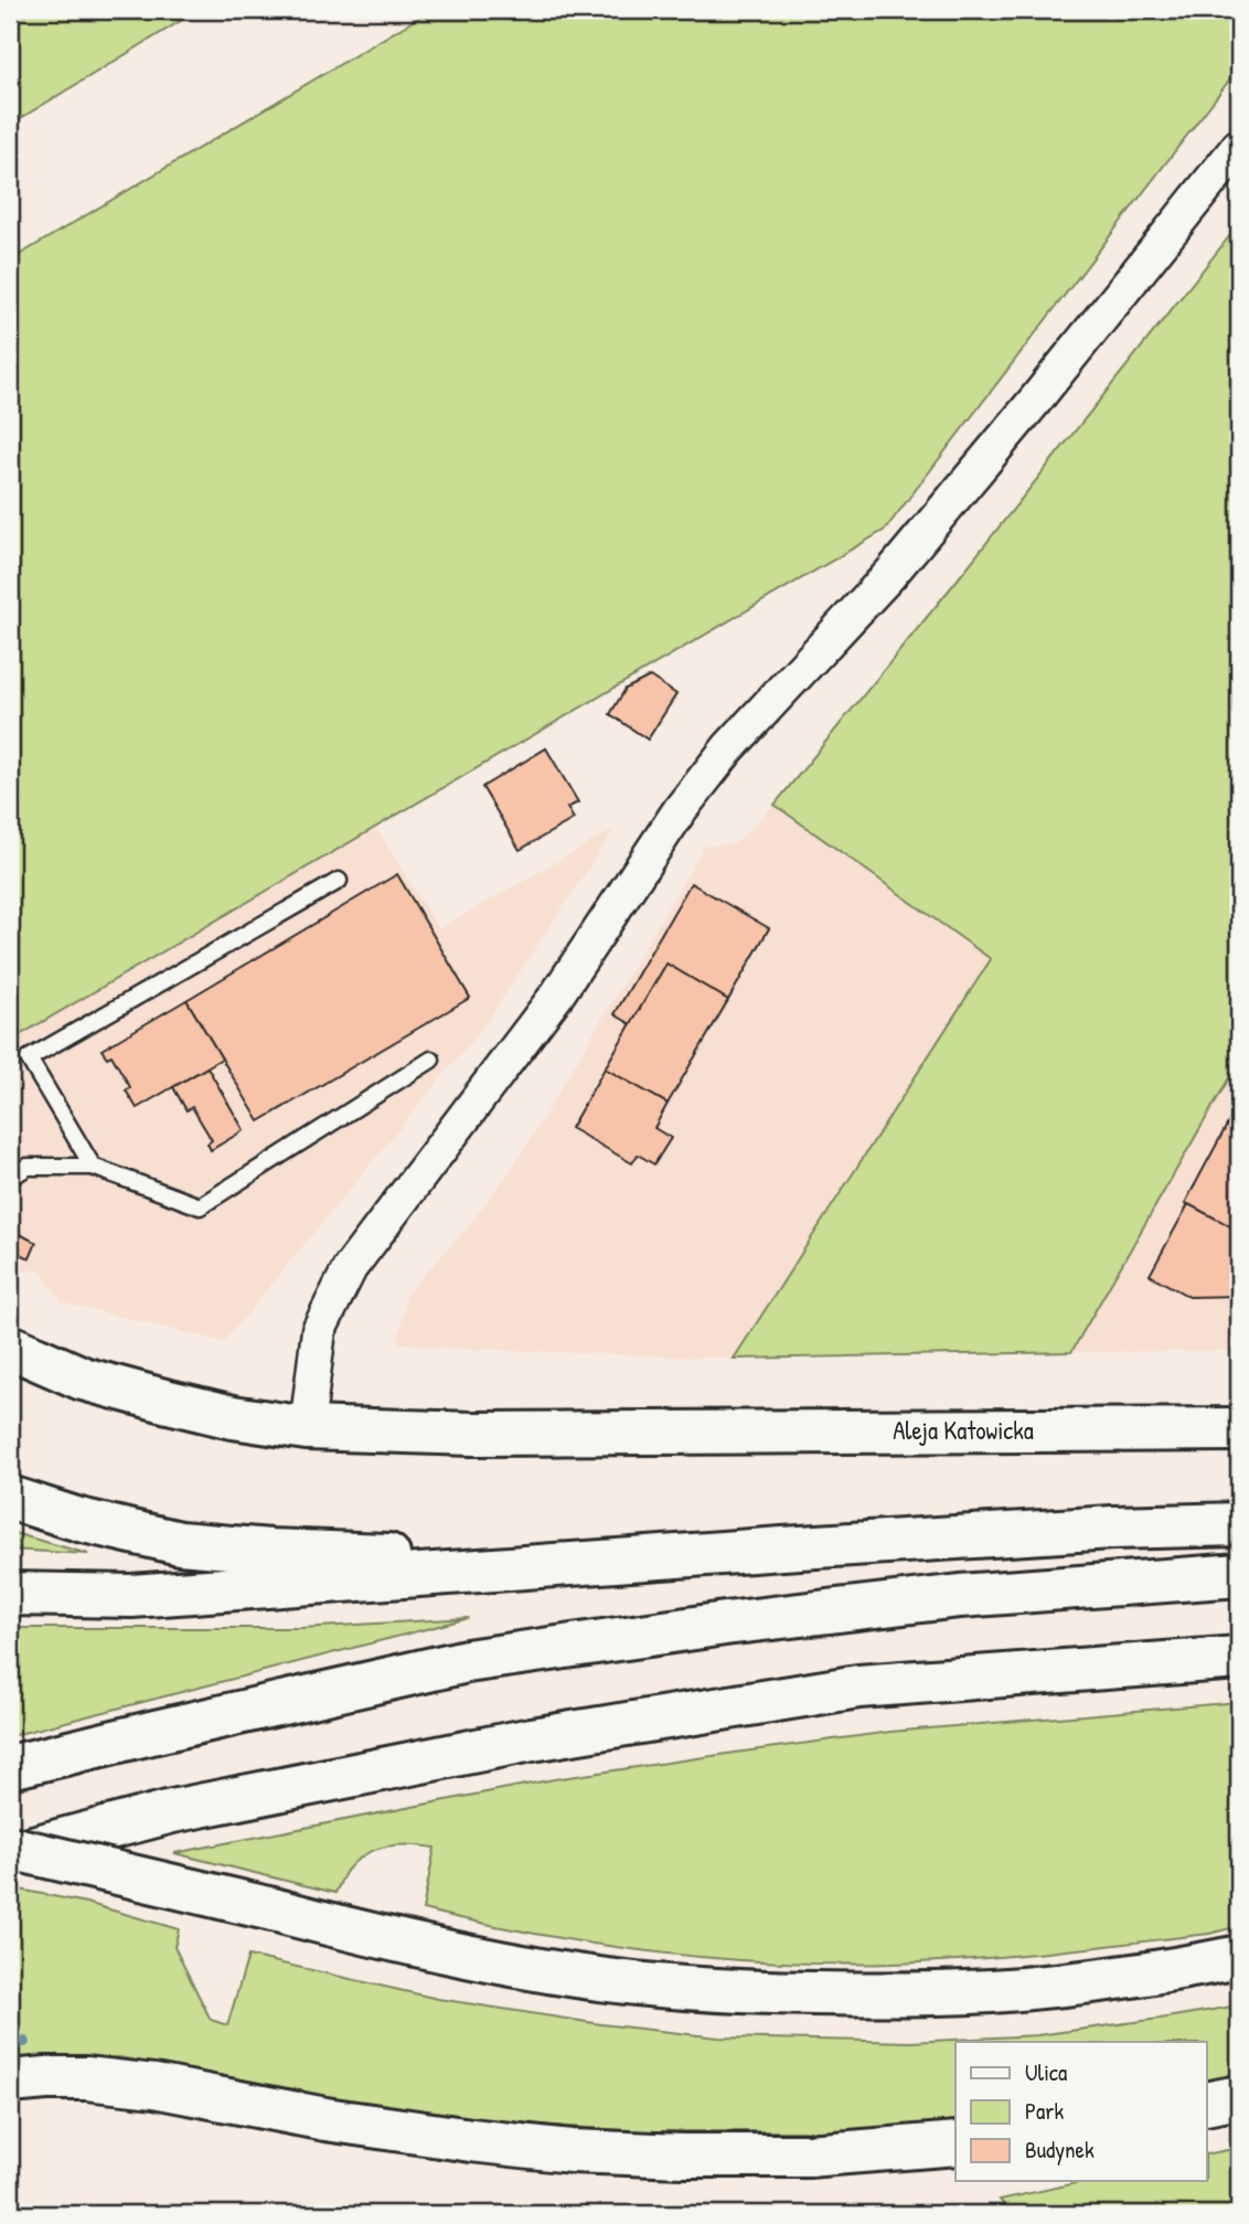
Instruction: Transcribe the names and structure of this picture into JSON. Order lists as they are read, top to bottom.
{
  "streets": {
    "main road": ["Aleja Katowicka"]
  },
  "legend": ["Ulica", "Park", "Budynek"]
}
